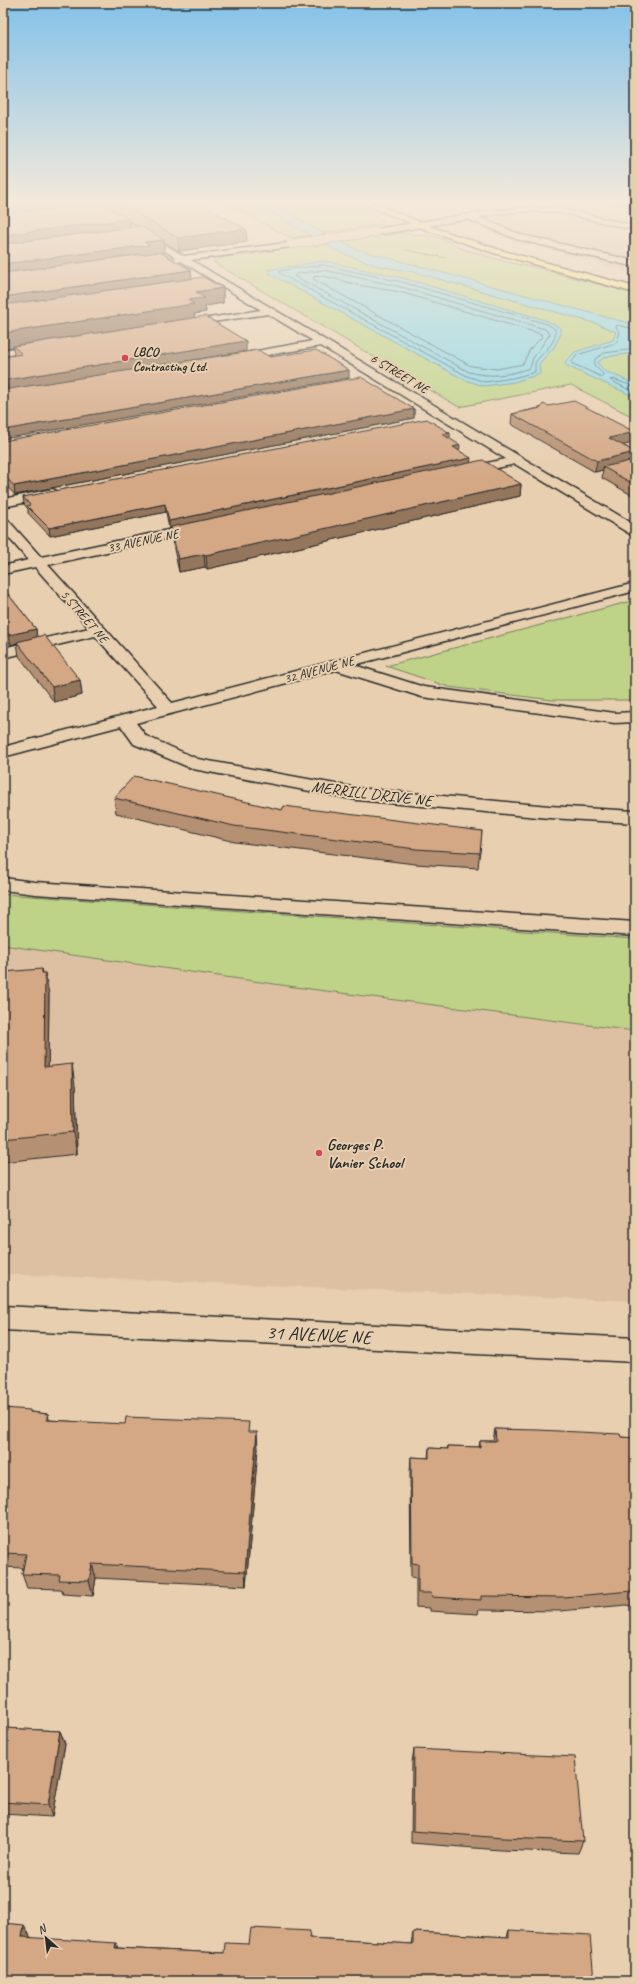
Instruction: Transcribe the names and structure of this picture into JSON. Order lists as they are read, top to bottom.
{
  "streets": {
    "street": [
      "6 STREET NE",
      "33 AVENUE NE",
      "5 STREET NE",
      "32 AVENUE NE",
      "MERRILL DRIVE NE",
      "31 AVENUE NE"
    ]
  },
  "crossings": [
    ["33 AVENUE NE", "5 STREET NE"],
    ["5 STREET NE", "32 AVENUE NE"],
    ["32 AVENUE NE", "MERRILL DRIVE NE"]
  ],
  "places": ["LBCO Contracting Ltd.", "Georges P. Vanier School"],
  "north": "top left"
}
